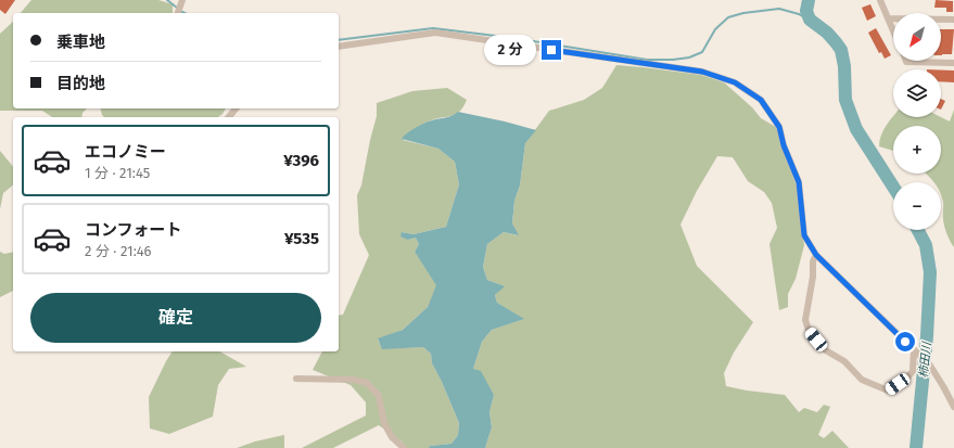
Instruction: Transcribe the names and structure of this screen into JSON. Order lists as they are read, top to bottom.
{
  "water": ["柿田川"],
  "north": "bottom left",
  "page": {
    "map_buttons": ["+", "−"],
    "banner": ["乗車地", "目的地"],
    "bubble": "2 分",
    "list": [
      {
        "name": "エコノミー",
        "note": "1 分 · 21:45",
        "value": "¥396"
      },
      {
        "name": "コンフォート",
        "note": "2 分 · 21:46",
        "value": "¥535"
      }
    ],
    "buttons": "確定"
  }
}
